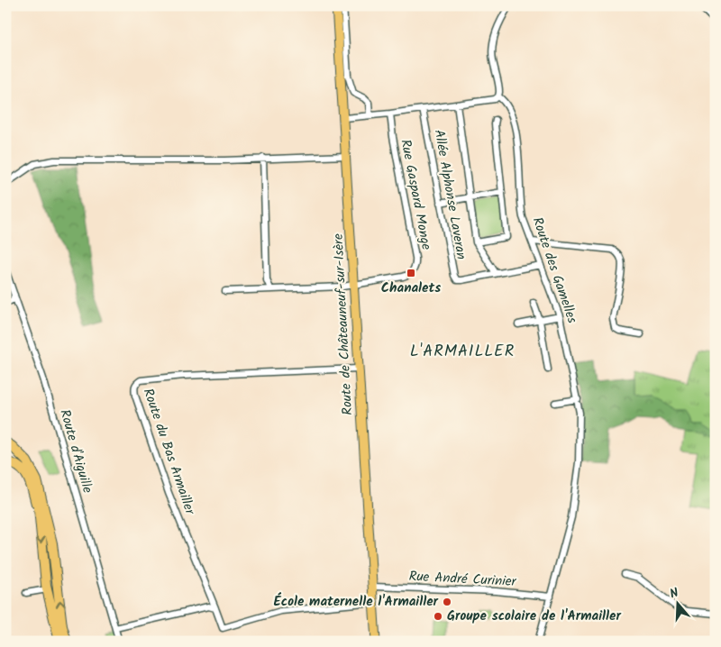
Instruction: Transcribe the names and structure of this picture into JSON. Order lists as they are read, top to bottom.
{
  "streets": {
    "main road": ["Route de Châteauneuf-sur-Isère"],
    "street": [
      "Rue Gaspard Monge",
      "Allée Alphonse Laveran",
      "Route des Gamelles",
      "Route d'Aiguille",
      "Route du Bas Armailler",
      "Rue André Curinier"
    ]
  },
  "crossings": [
    ["Rue Gaspard Monge", "Route de Châteauneuf-sur-Isère"],
    ["Allée Alphonse Laveran", "Route des Gamelles"],
    ["Route des Gamelles", "Rue André Curinier"],
    ["Route de Châteauneuf-sur-Isère", "Route du Bas Armailler"],
    ["Route de Châteauneuf-sur-Isère", "Rue André Curinier"]
  ],
  "districts": ["L'ARMAILLER"],
  "places": {
    "transit": ["Chanalets"],
    "other": ["École maternelle l'Armailler", "Groupe scolaire de l'Armailler"]
  },
  "north": "top"
}
